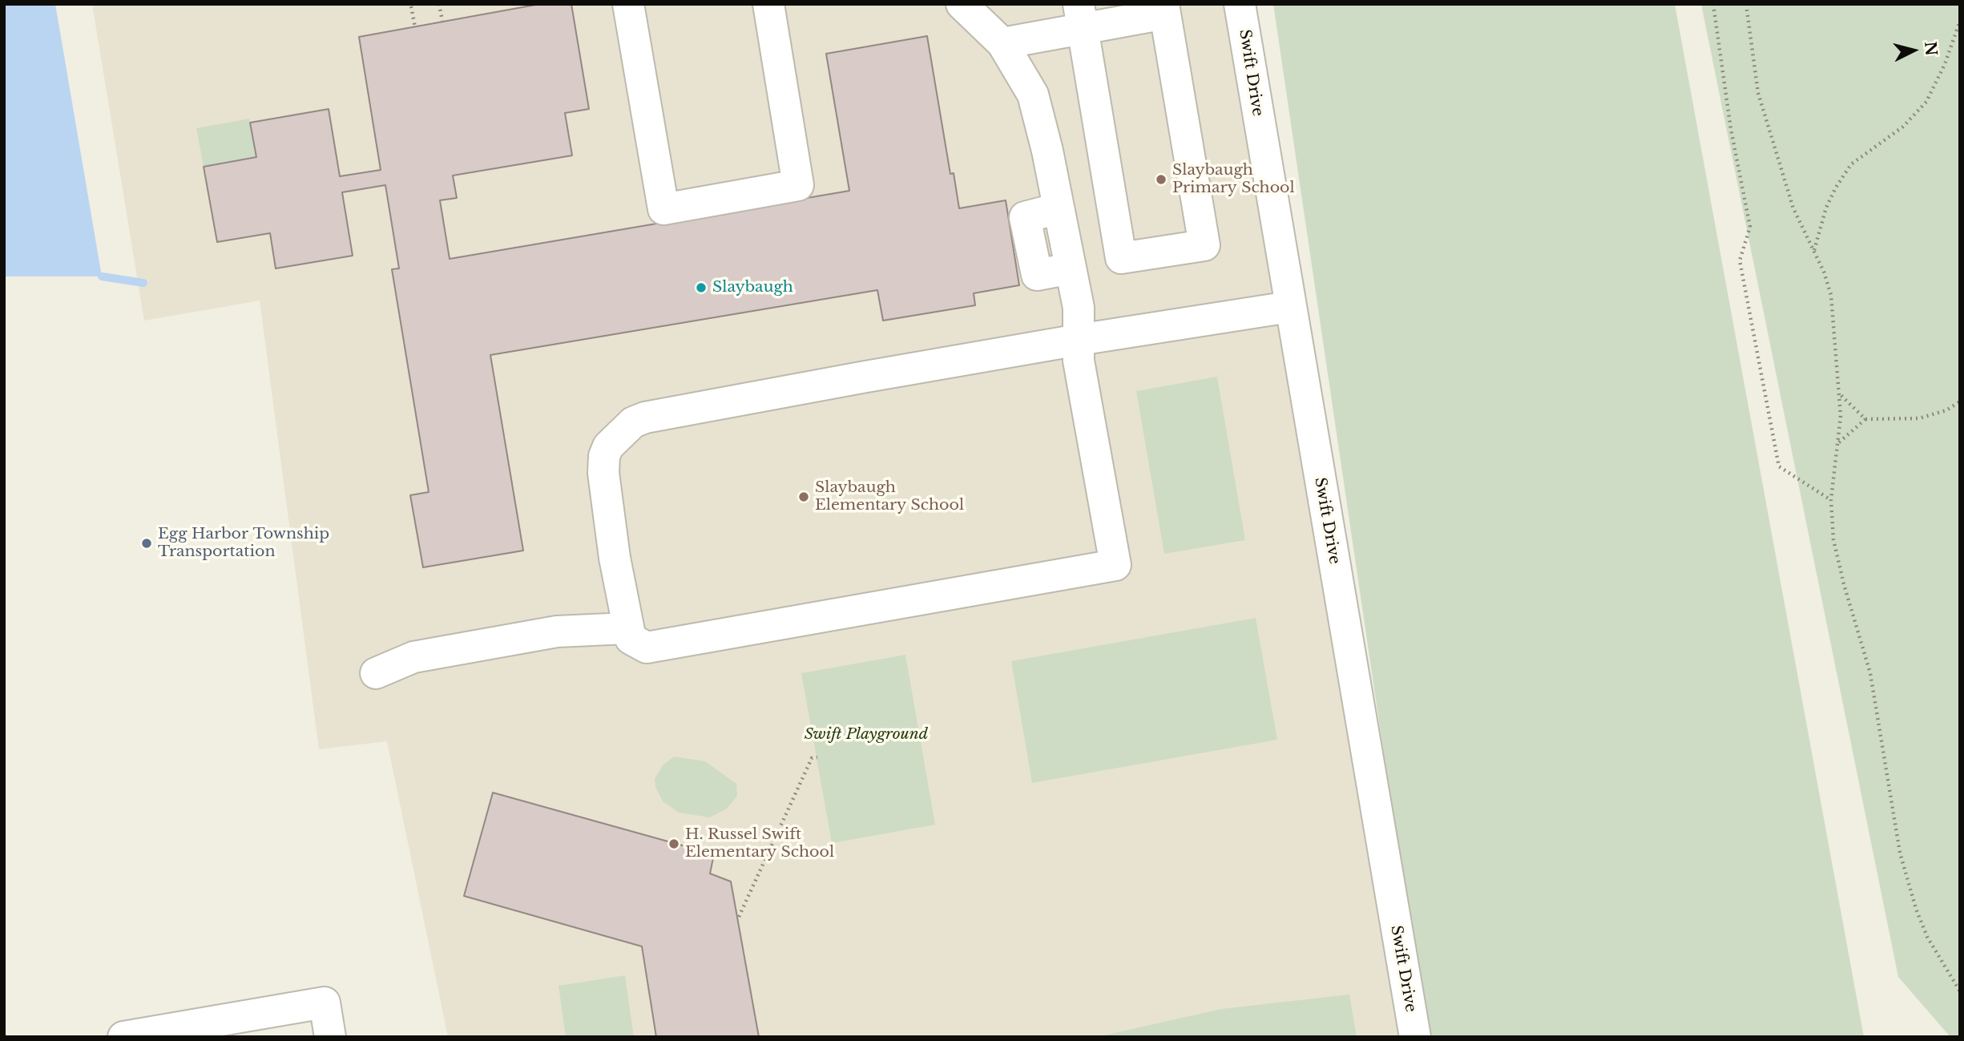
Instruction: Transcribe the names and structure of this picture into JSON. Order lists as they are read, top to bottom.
{
  "streets": {
    "street": ["Swift Drive"]
  },
  "parks": ["Swift Playground"],
  "places": [
    "Slaybaugh Primary School",
    "Slaybaugh",
    "Slaybaugh Elementary School",
    "Egg Harbor Township Transportation",
    "H. Russel Swift Elementary School"
  ],
  "north": "right"
}
